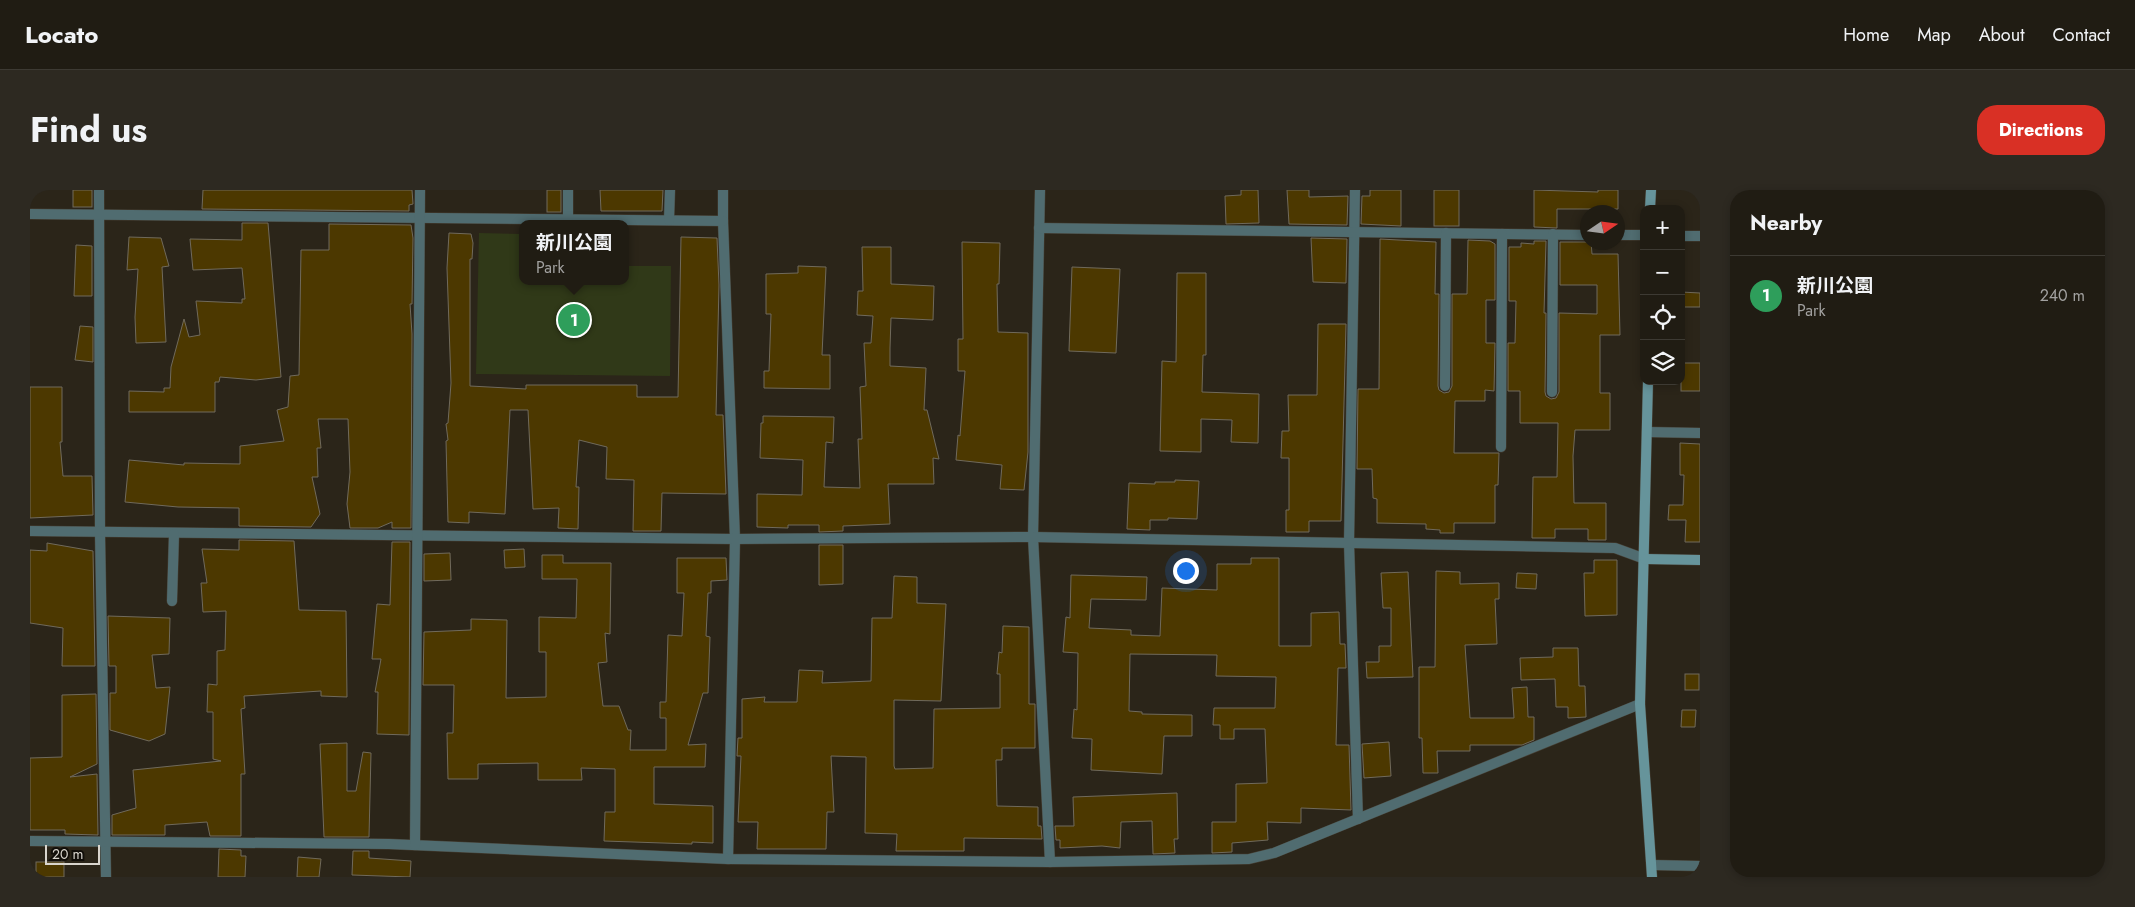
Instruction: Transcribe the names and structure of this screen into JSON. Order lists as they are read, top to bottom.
{
  "scale_bar": "20 m",
  "north": "right",
  "page": {
    "header": "Locato",
    "nav": [
      "Home",
      "Map",
      "About",
      "Contact"
    ],
    "title": "Find us",
    "buttons": "Directions",
    "heading": "Nearby",
    "map_buttons": ["+", "−"],
    "popup": ["新川公園", "Park"],
    "list": [
      {
        "mark": "1",
        "name": "新川公園",
        "note": "Park",
        "value": "240 m"
      }
    ],
    "pins": "1",
    "scale": "20 m"
  }
}
